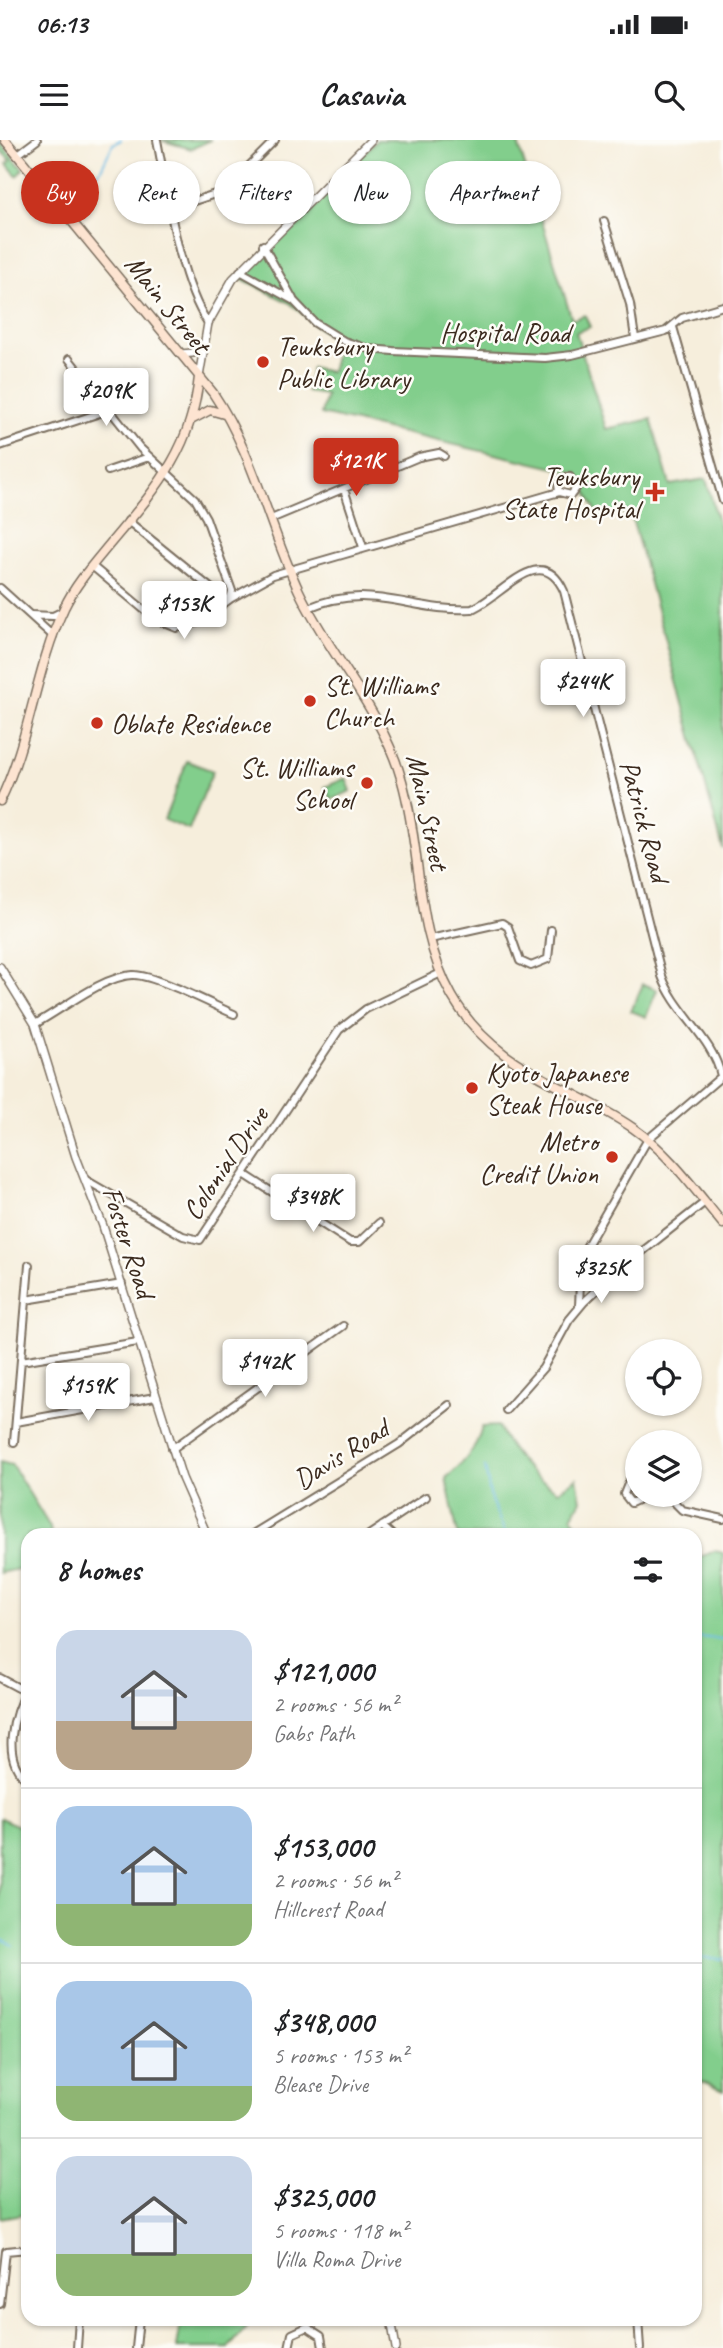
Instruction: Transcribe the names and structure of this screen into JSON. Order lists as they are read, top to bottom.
{
  "streets": {
    "main road": ["Main Street"],
    "street": [
      "Hospital Road",
      "Patrick Road",
      "Colonial Drive",
      "Foster Road",
      "Davis Road"
    ]
  },
  "crossings": [
    ["Main Street", "Patrick Road"],
    ["Main Street", "Colonial Drive"],
    ["Colonial Drive", "Foster Road"]
  ],
  "places": {
    "other": [
      "Tewksbury Public Library",
      "St. Williams Church",
      "Oblate Residence",
      "St. Williams School",
      "Kyoto Japanese Steak House",
      "Metro Credit Union"
    ],
    "health": ["Tewksbury State Hospital"]
  },
  "page": {
    "status": "06:13",
    "header": "Casavia",
    "chip": [
      "Buy",
      "Rent",
      "Filters",
      "New",
      "Apartment"
    ],
    "price": [
      "$209K",
      "$121K",
      "$153K",
      "$244K",
      "$348K",
      "$325K",
      "$142K",
      "$159K"
    ],
    "heading": "8 homes",
    "list": [
      {
        "name": "$121,000",
        "note": "2 rooms · 56 m² · Gabs Path"
      },
      {
        "name": "$153,000",
        "note": "2 rooms · 56 m² · Hillcrest Road"
      },
      {
        "name": "$348,000",
        "note": "5 rooms · 153 m² · Blease Drive"
      },
      {
        "name": "$325,000",
        "note": "5 rooms · 118 m² · Villa Roma Drive"
      }
    ]
  }
}
